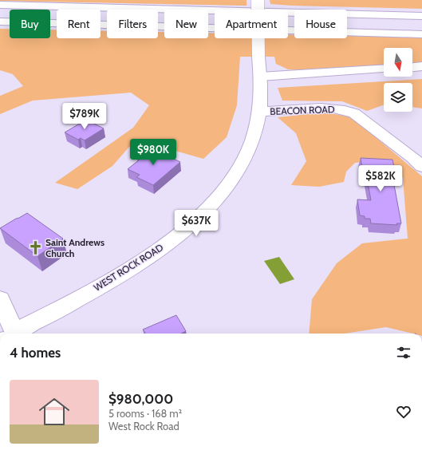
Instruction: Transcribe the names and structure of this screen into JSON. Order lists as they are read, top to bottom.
{
  "streets": {
    "main road": ["BEACON ROAD", "WEST ROCK ROAD"]
  },
  "crossings": [
    ["BEACON ROAD", "WEST ROCK ROAD"]
  ],
  "places": {
    "church": ["Saint Andrews Church"]
  },
  "north": "bottom",
  "page": {
    "chip": [
      "Buy",
      "Rent",
      "Filters",
      "New",
      "Apartment",
      "House"
    ],
    "price": [
      "$789K",
      "$980K",
      "$582K",
      "$637K"
    ],
    "heading": "4 homes",
    "list": [
      {
        "name": "$980,000",
        "note": "5 rooms · 168 m² · West Rock Road"
      }
    ]
  }
}
